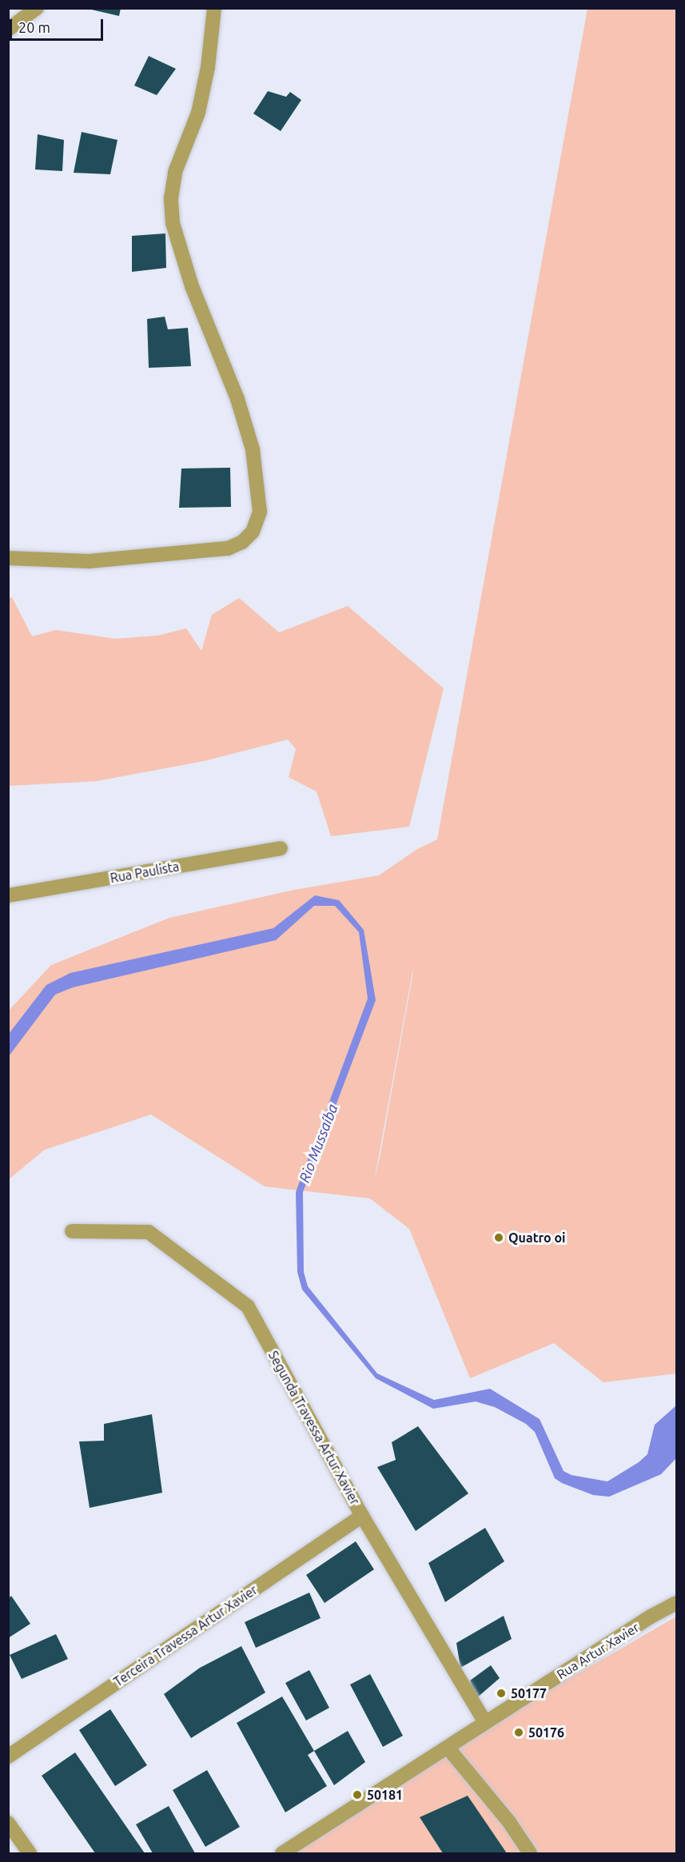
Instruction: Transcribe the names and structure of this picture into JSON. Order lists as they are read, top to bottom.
{
  "streets": {
    "street": [
      "Rua Paulista",
      "Segunda Travessa Artur Xavier",
      "Terceira Travessa Artur Xavier",
      "Rua Artur Xavier"
    ]
  },
  "crossings": [
    ["Segunda Travessa Artur Xavier", "Terceira Travessa Artur Xavier"],
    ["Segunda Travessa Artur Xavier", "Rua Artur Xavier"]
  ],
  "water": ["Rio Mussaíba"],
  "places": [
    "Quatro oi",
    "50177",
    "50176",
    "50181"
  ],
  "scale_bar": "20 m"
}
